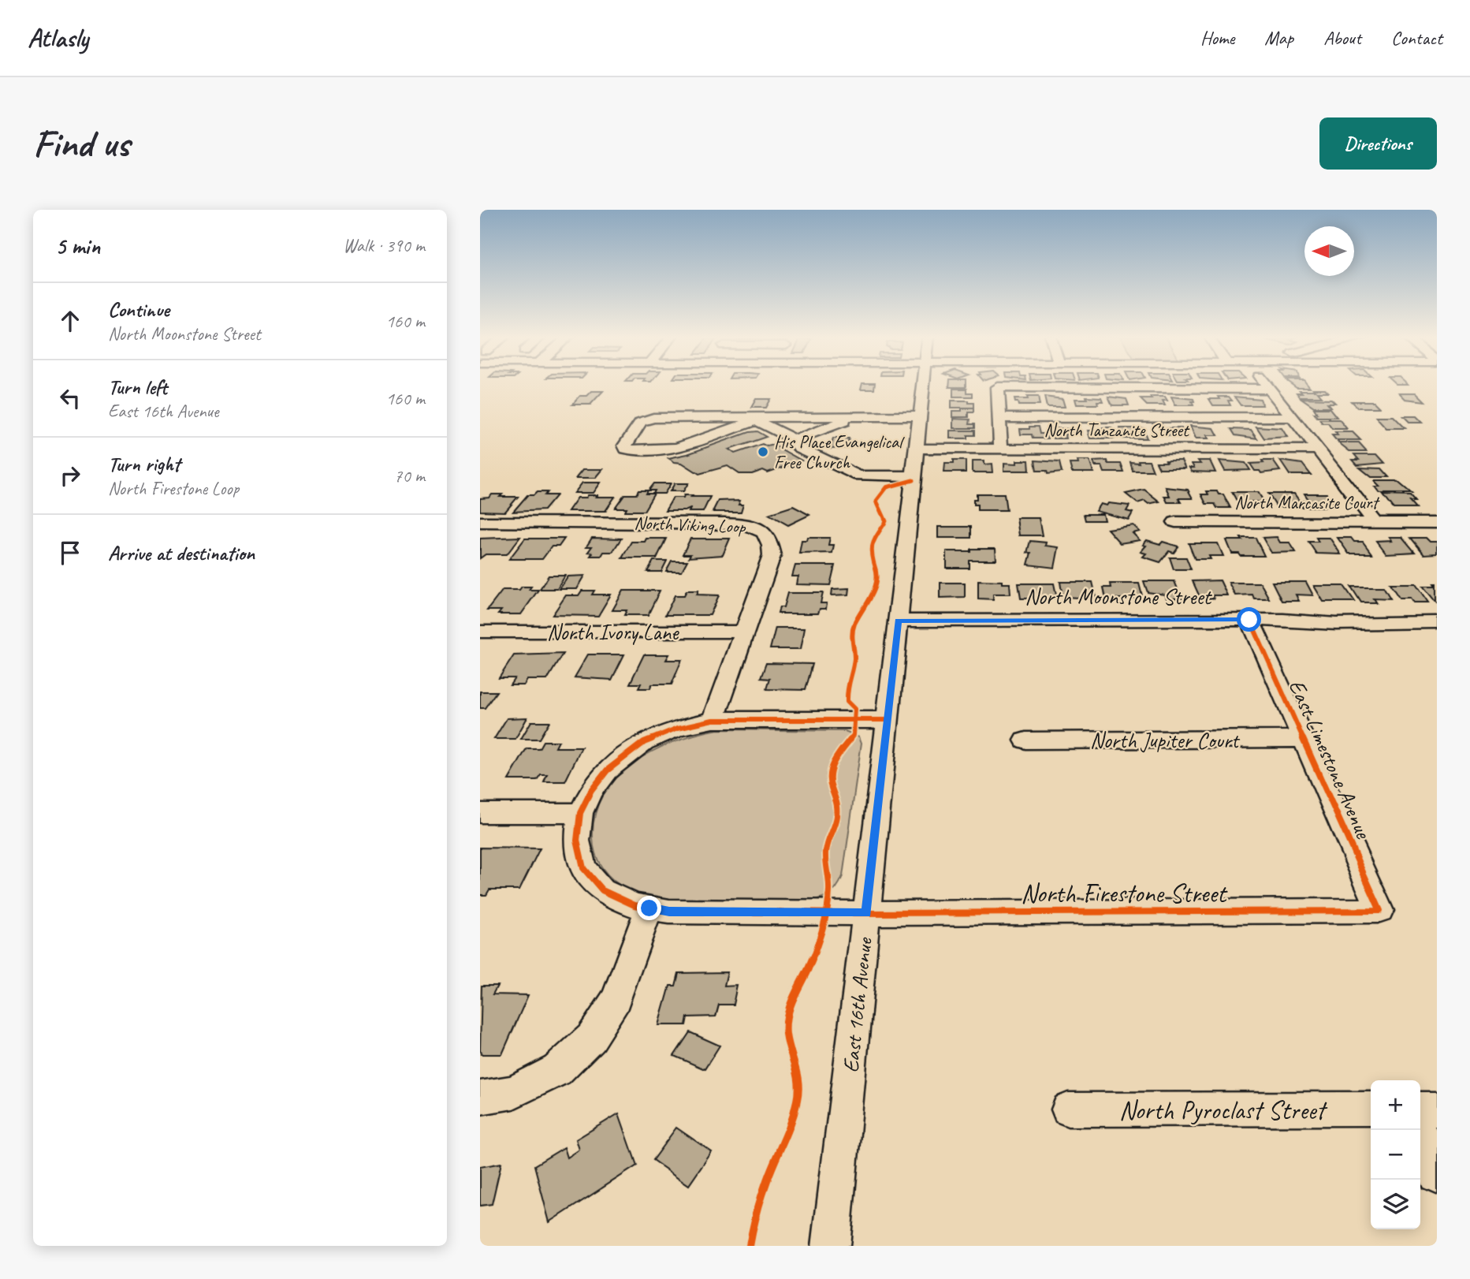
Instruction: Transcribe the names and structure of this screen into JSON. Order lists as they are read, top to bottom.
{
  "streets": {
    "street": [
      "North Tanzanite Street",
      "North Marcasite Court",
      "North Viking Loop",
      "North Moonstone Street",
      "North Ivory Lane",
      "North Jupiter Court",
      "East Limestone Avenue",
      "North Firestone Street",
      "East 16th Avenue",
      "North Pyroclast Street"
    ]
  },
  "crossings": [
    ["North Tanzanite Street", "East 16th Avenue"],
    ["North Viking Loop", "North Ivory Lane"],
    ["North Moonstone Street", "East Limestone Avenue"],
    ["North Moonstone Street", "East 16th Avenue"],
    ["North Jupiter Court", "East Limestone Avenue"],
    ["East Limestone Avenue", "North Firestone Street"],
    ["North Firestone Street", "East 16th Avenue"]
  ],
  "places": ["His Place Evangelical Free Church"],
  "north": "left",
  "page": {
    "header": "Atlasly",
    "nav": [
      "Home",
      "Map",
      "About",
      "Contact"
    ],
    "buttons": "Directions",
    "title": "Find us",
    "heading": ["5 min", "Walk · 390 m"],
    "list": [
      ["Continue", "North Moonstone Street", "160 m"],
      ["Turn left", "East 16th Avenue", "160 m"],
      ["Turn right", "North Firestone Loop", "70 m"],
      "Arrive at destination"
    ],
    "map_buttons": ["+", "−"]
  }
}
